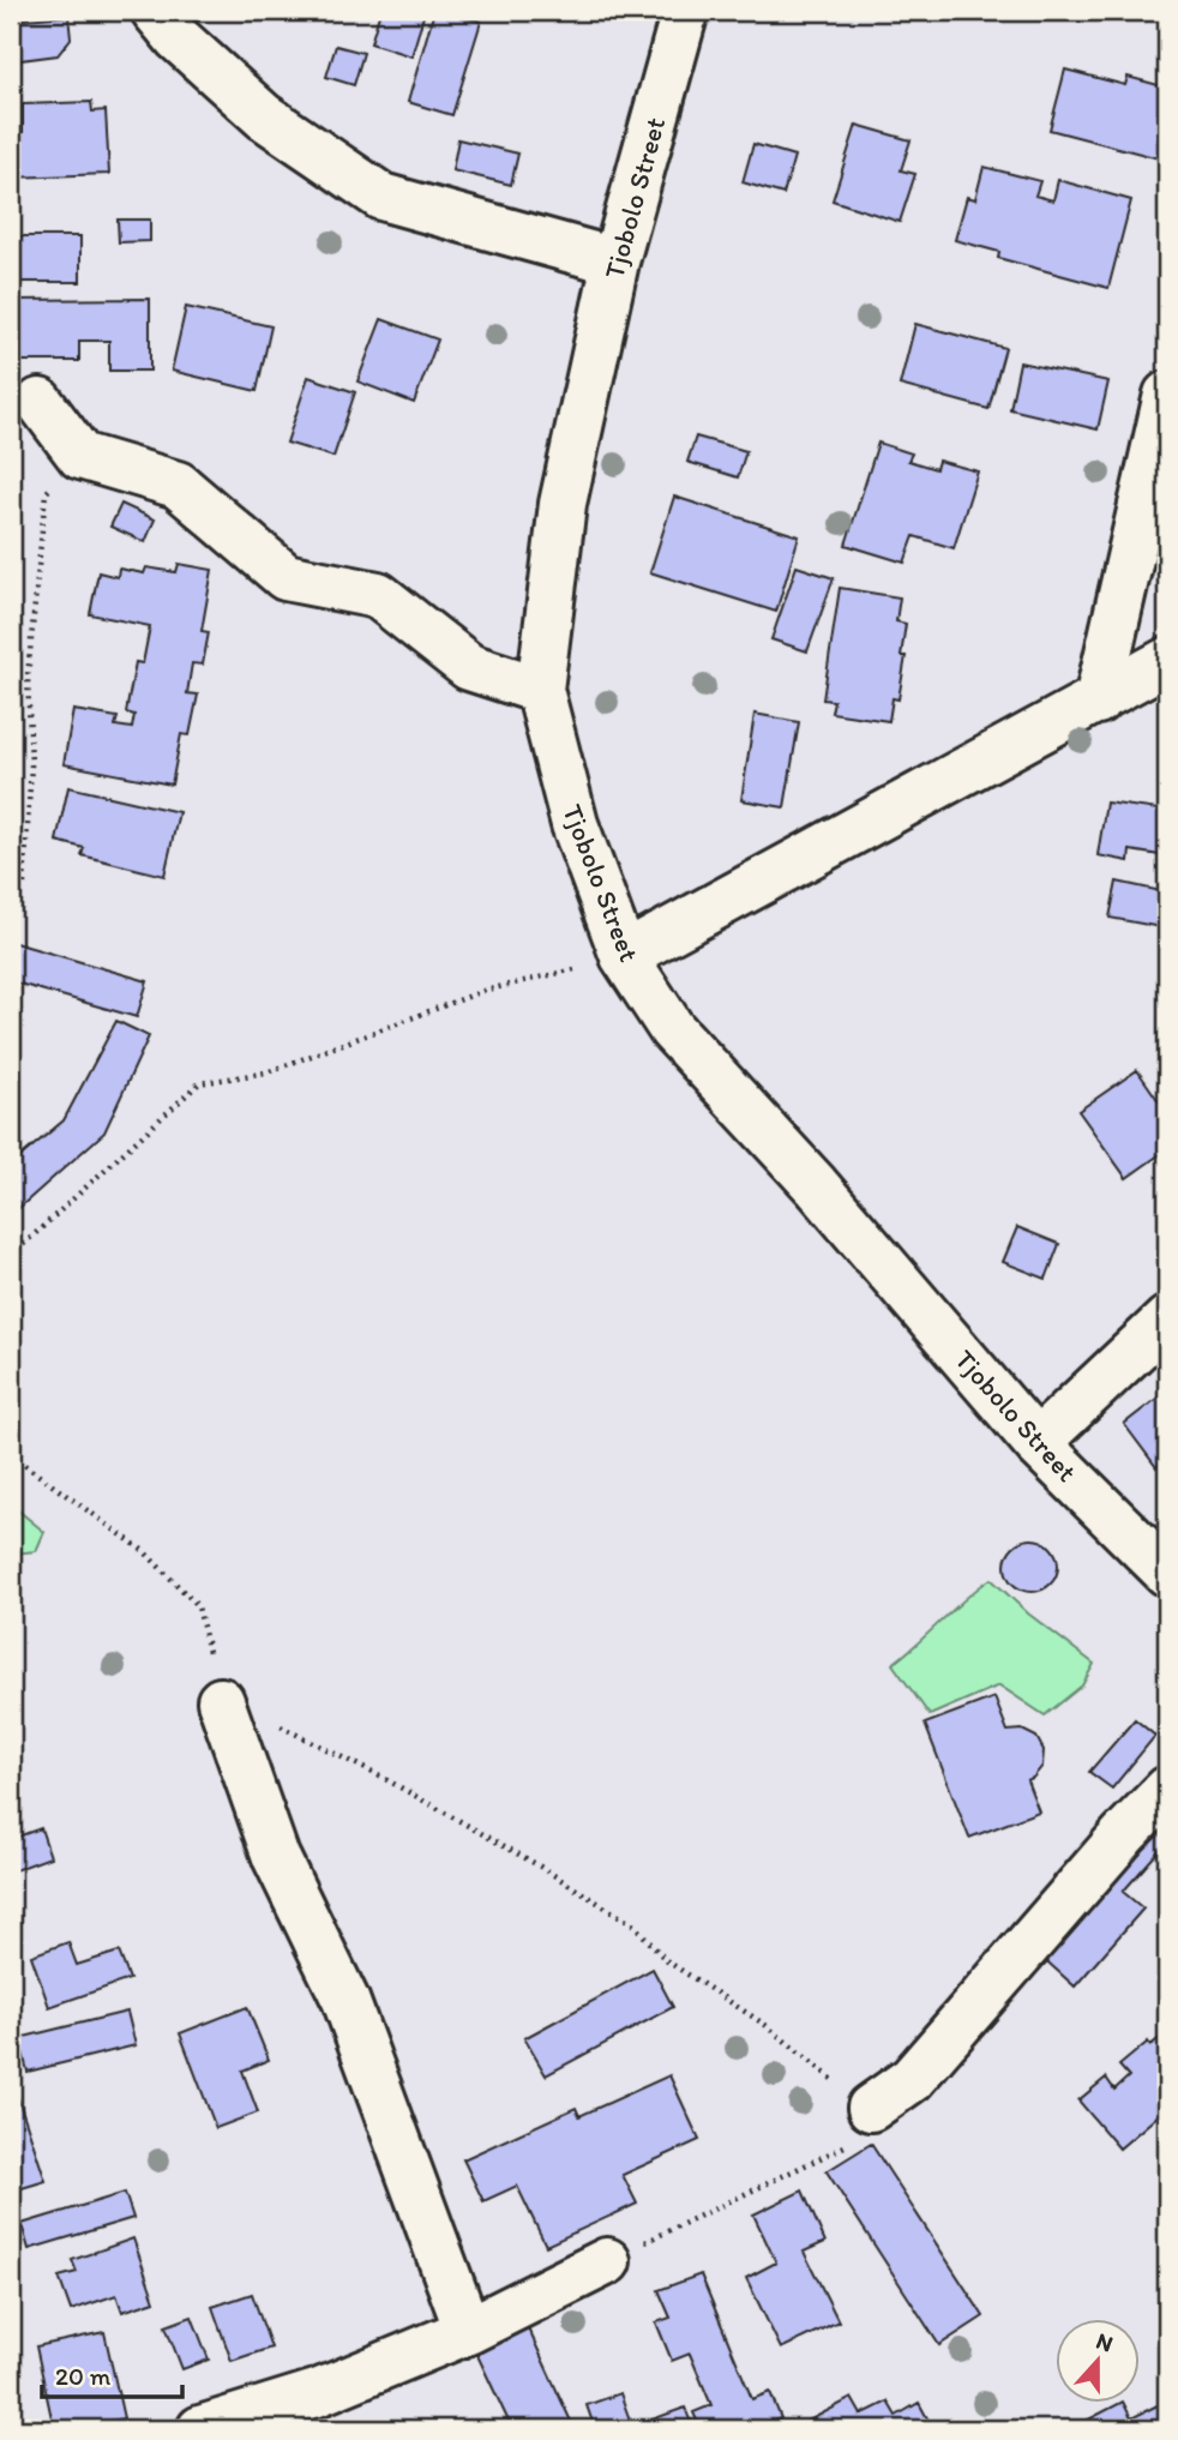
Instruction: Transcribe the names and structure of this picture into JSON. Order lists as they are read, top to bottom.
{
  "streets": {
    "street": ["Tjobolo Street"]
  },
  "scale_bar": "20 m",
  "north": "top"
}
